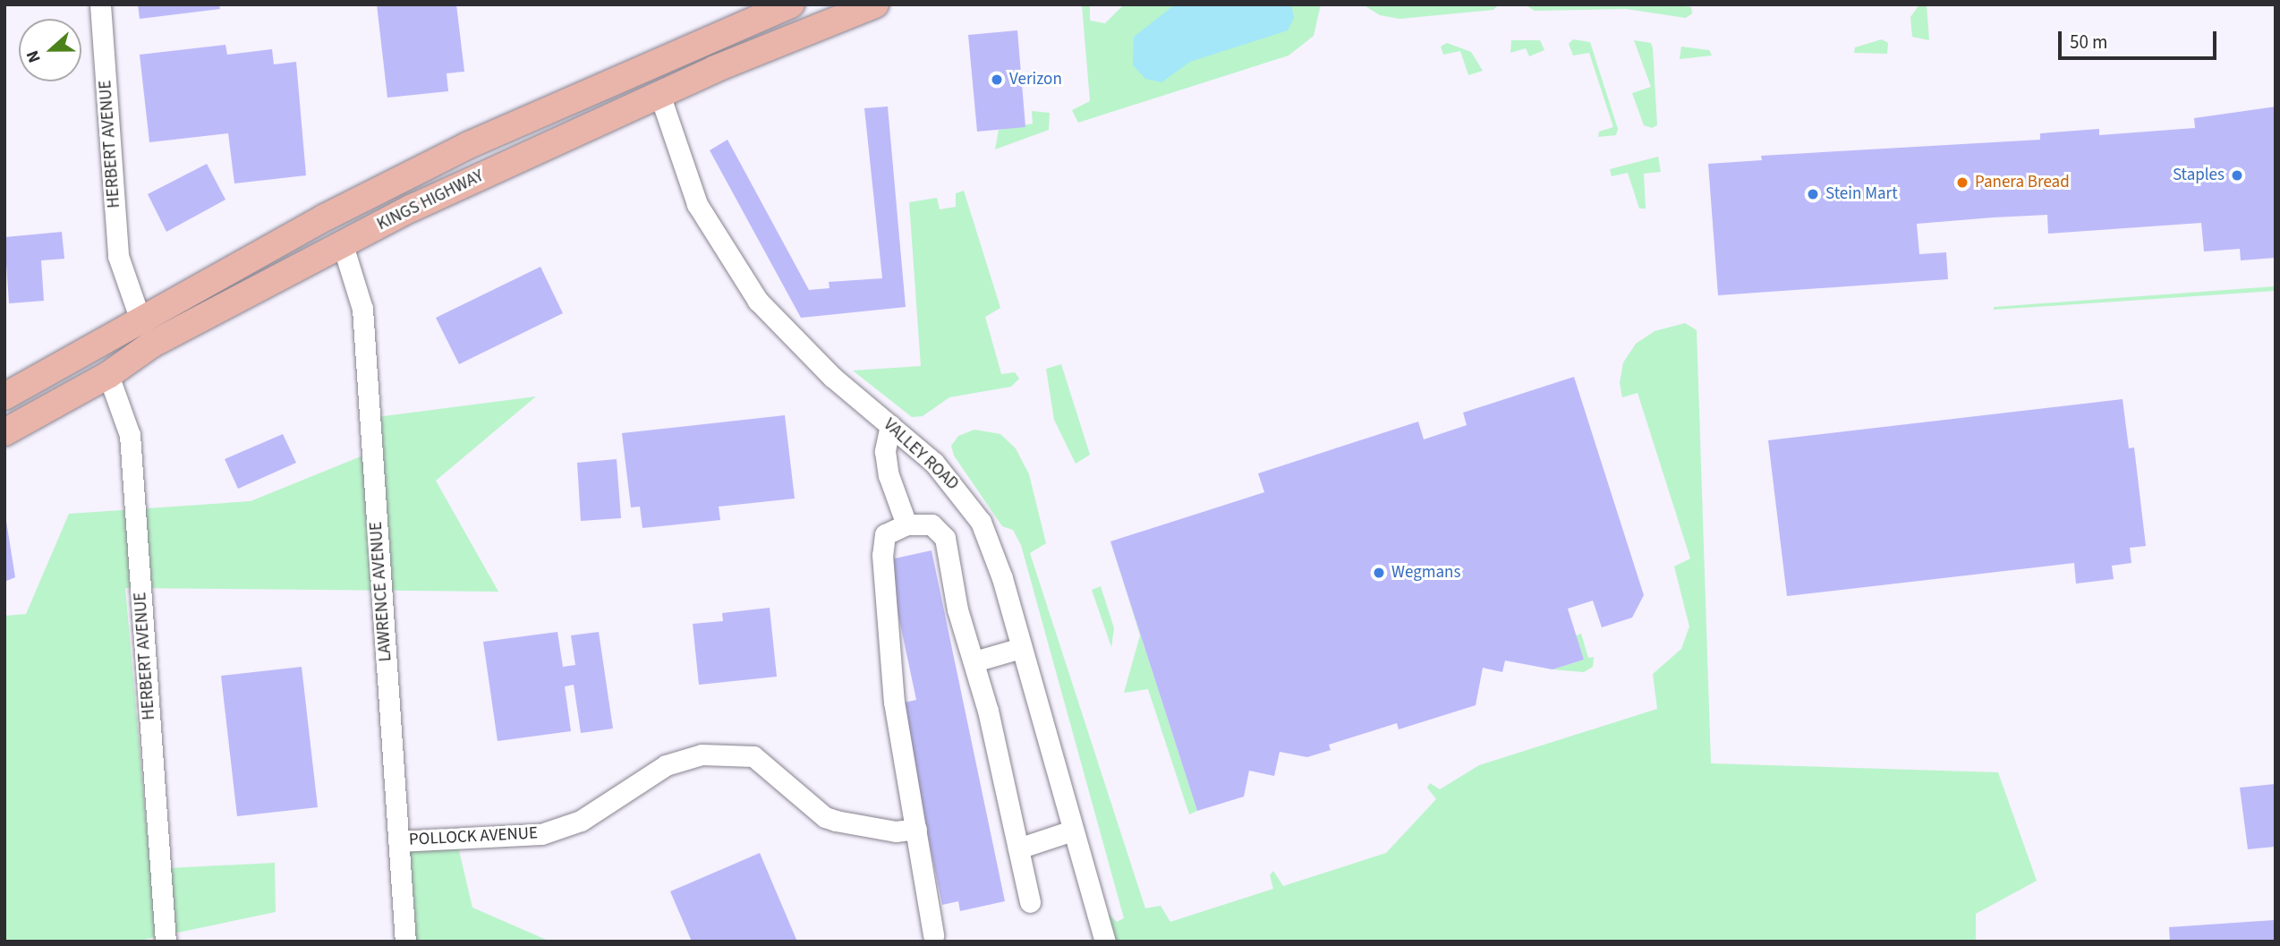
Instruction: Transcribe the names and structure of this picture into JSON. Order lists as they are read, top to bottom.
{
  "streets": {
    "main road": ["KINGS HIGHWAY"],
    "street": [
      "HERBERT AVENUE",
      "VALLEY ROAD",
      "LAWRENCE AVENUE",
      "POLLOCK AVENUE"
    ]
  },
  "crossings": [
    ["HERBERT AVENUE", "KINGS HIGHWAY"],
    ["KINGS HIGHWAY", "VALLEY ROAD"],
    ["KINGS HIGHWAY", "LAWRENCE AVENUE"],
    ["LAWRENCE AVENUE", "POLLOCK AVENUE"]
  ],
  "places": [
    "Verizon",
    "Staples",
    "Panera Bread",
    "Stein Mart",
    "Wegmans"
  ],
  "scale_bar": "50 m",
  "north": "left"
}
